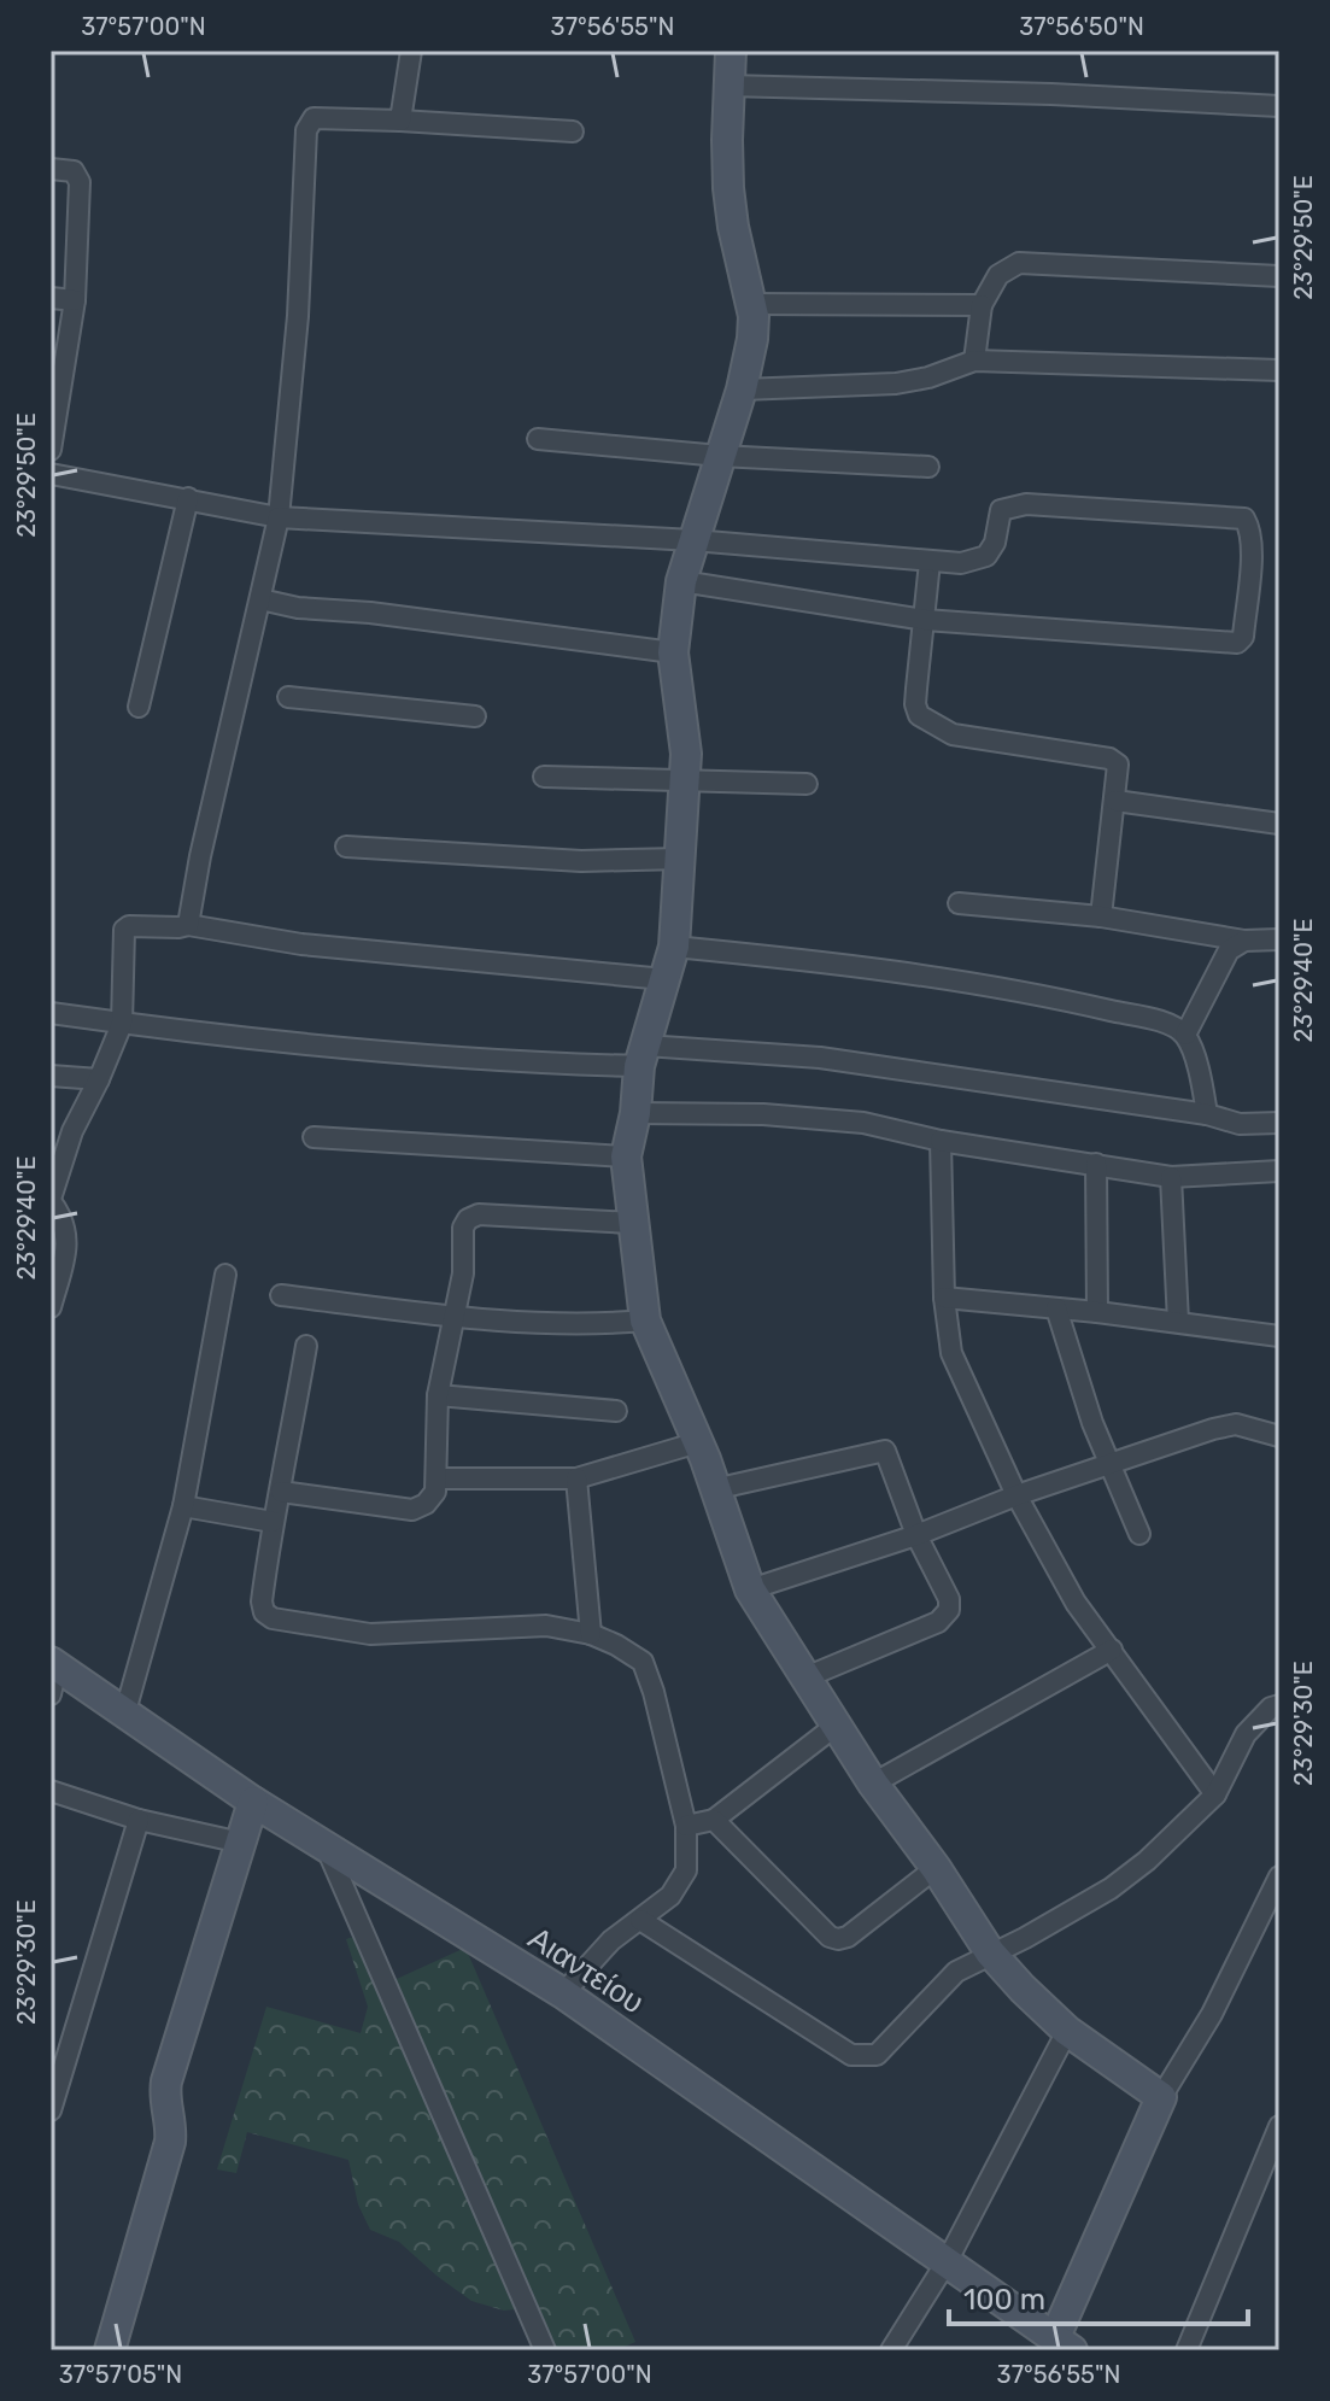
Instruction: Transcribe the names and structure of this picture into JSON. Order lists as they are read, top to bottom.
{
  "streets": {
    "street": ["Αιαντείου"]
  },
  "scale_bar": "100 m",
  "coordinates": [
    "37°57'00\"N",
    "37°56'55\"N",
    "37°56'50\"N",
    "23°29'50\"E",
    "23°29'40\"E",
    "23°29'30\"E",
    "37°57'05\"N"
  ]
}
